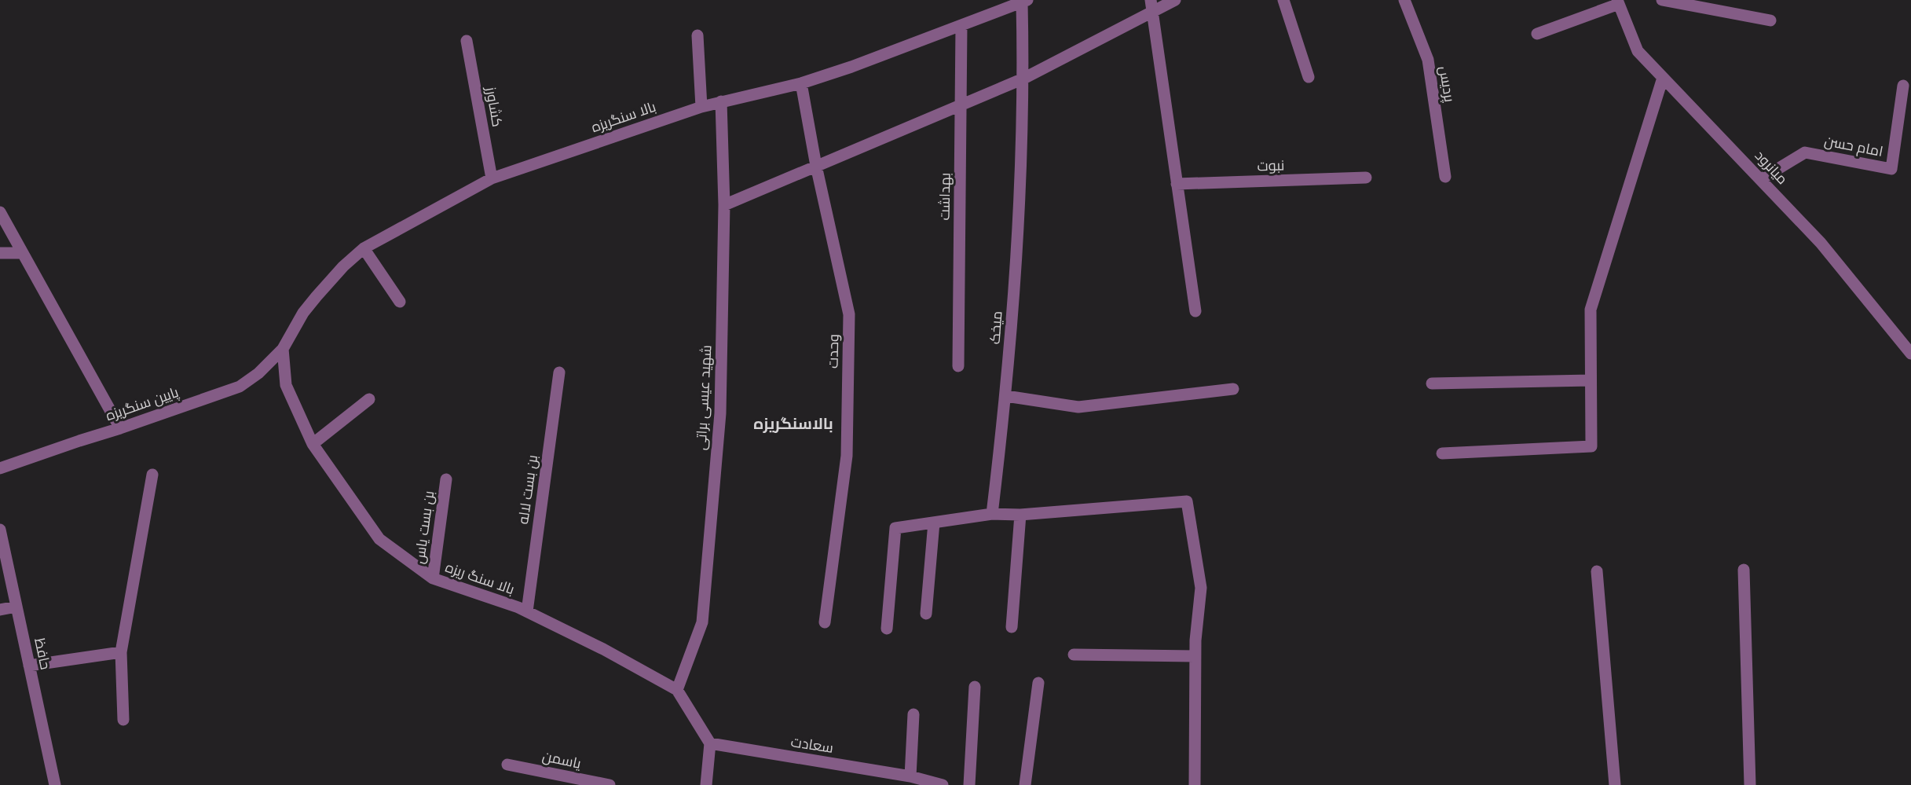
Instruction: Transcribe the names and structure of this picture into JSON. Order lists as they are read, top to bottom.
{
  "streets": {
    "street": [
      "پردیس",
      "کشاورز",
      "بالا سنگریزه",
      "امام حسن",
      "نبوت",
      "میانرود",
      "بهداشت",
      "میخک",
      "وحدت",
      "شهید عیسی براتی",
      "پایین سنگریزه",
      "بن بست لاله",
      "بن بست یاس",
      "بالا سنگ ریزه",
      "حافظ",
      "سعادت",
      "یاسمن"
    ]
  },
  "crossings": [
    ["کشاورز", "بالا سنگریزه"],
    ["بالا سنگریزه", "بهداشت"],
    ["بالا سنگریزه", "میخک"],
    ["بالا سنگریزه", "وحدت"],
    ["بالا سنگریزه", "شهید عیسی براتی"],
    ["بالا سنگریزه", "پایین سنگریزه"],
    ["بالا سنگریزه", "بالا سنگ ریزه"],
    ["امام حسن", "میانرود"],
    ["شهید عیسی براتی", "بالا سنگ ریزه"],
    ["پایین سنگریزه", "بالا سنگ ریزه"],
    ["بن بست لاله", "بالا سنگ ریزه"],
    ["بن بست یاس", "بالا سنگ ریزه"],
    ["بالا سنگ ریزه", "سعادت"]
  ],
  "districts": ["بالاسنگریزه"]
}
